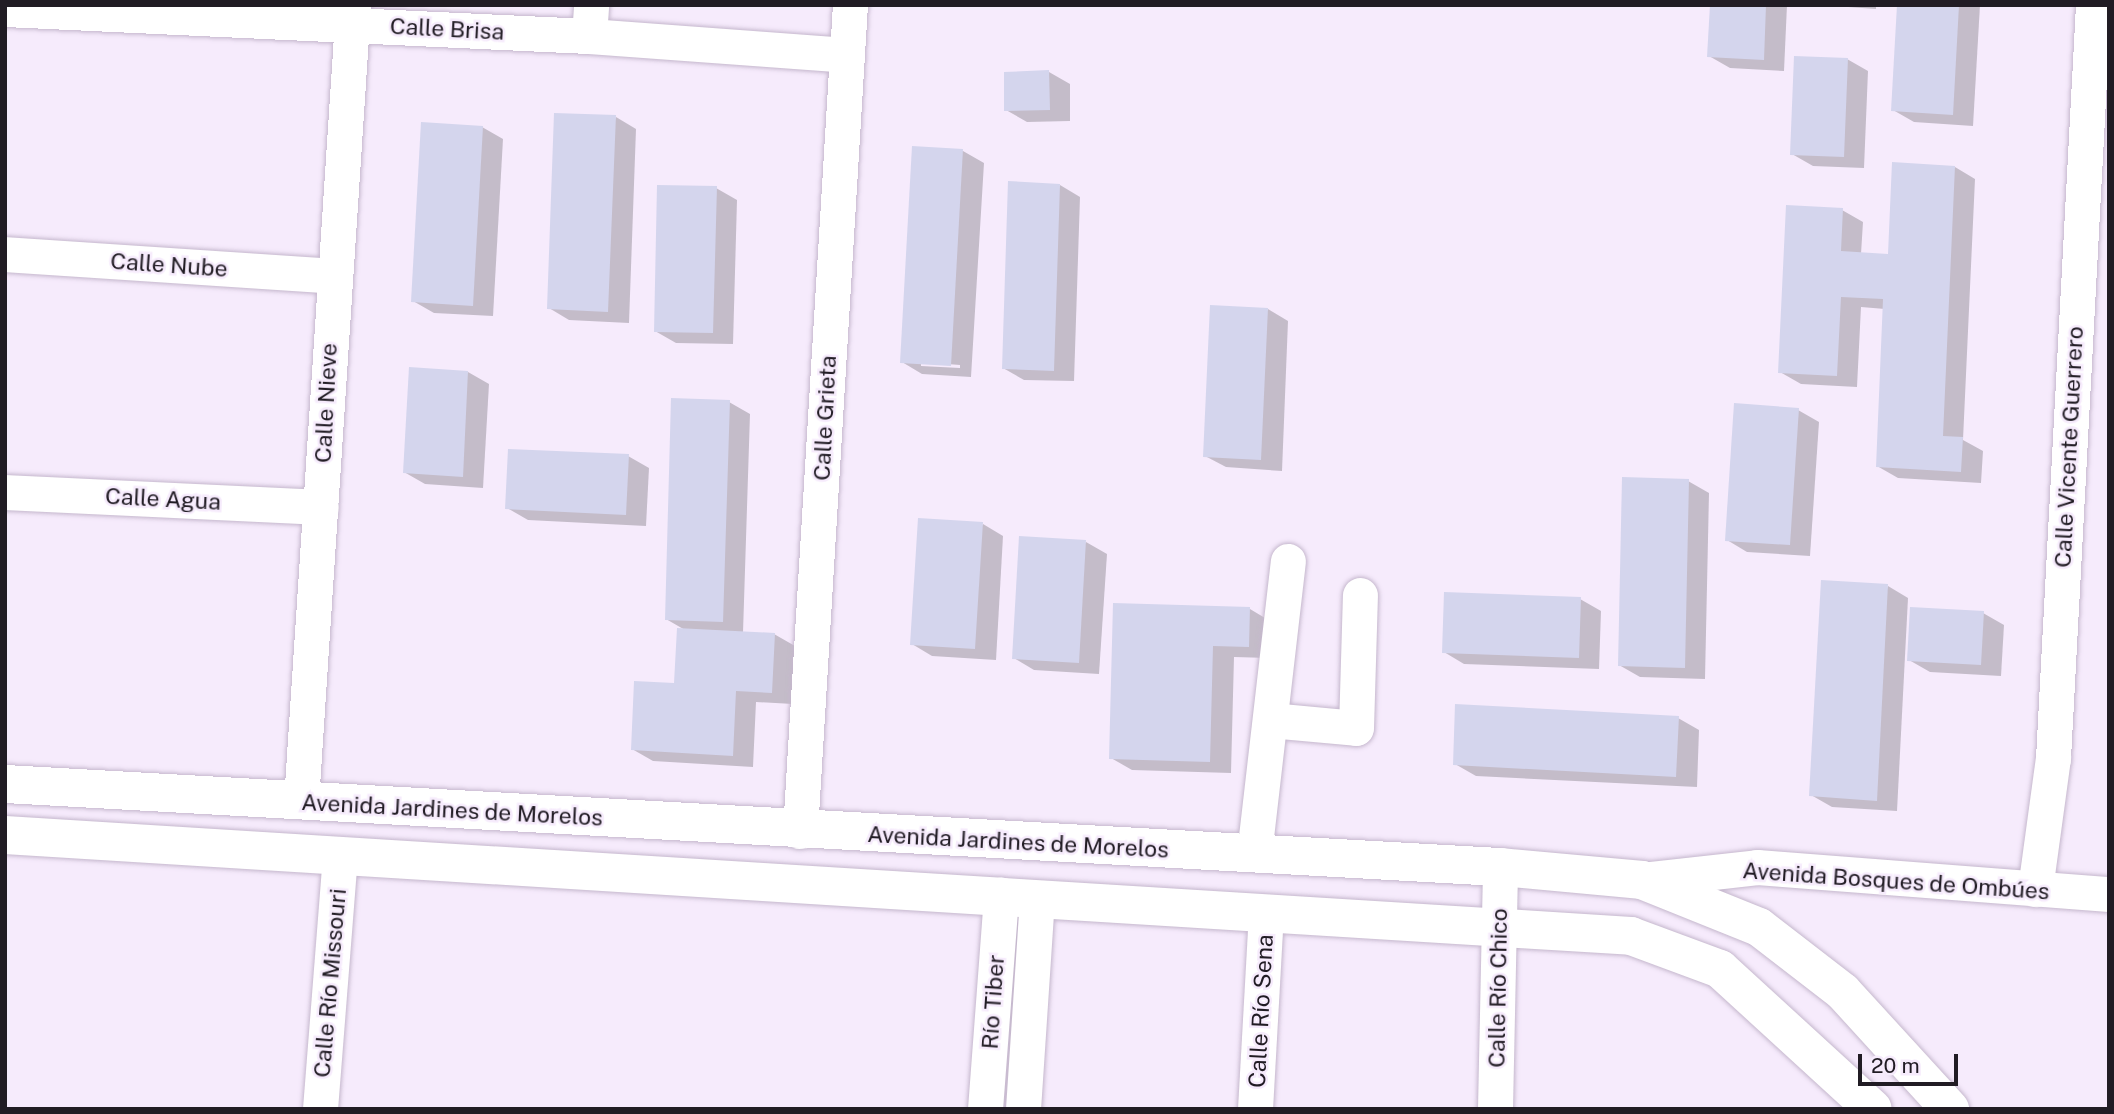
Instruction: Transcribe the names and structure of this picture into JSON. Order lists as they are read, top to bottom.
{
  "streets": {
    "main road": ["Avenida Jardines de Morelos"],
    "street": [
      "Calle Brisa",
      "Calle Nube",
      "Calle Nieve",
      "Calle Grieta",
      "Calle Vicente Guerrero",
      "Calle Agua",
      "Avenida Bosques de Ombúes",
      "Calle Río Missouri",
      "Calle Río Chico",
      "Río Tiber",
      "Calle Río Sena"
    ]
  },
  "crossings": [
    ["Calle Brisa", "Calle Nieve"],
    ["Calle Brisa", "Calle Grieta"],
    ["Calle Nube", "Calle Nieve"],
    ["Calle Nieve", "Calle Agua"],
    ["Calle Nieve", "Avenida Jardines de Morelos"],
    ["Calle Grieta", "Avenida Jardines de Morelos"],
    ["Calle Vicente Guerrero", "Avenida Bosques de Ombúes"],
    ["Avenida Jardines de Morelos", "Avenida Bosques de Ombúes"],
    ["Avenida Jardines de Morelos", "Calle Río Chico"]
  ],
  "scale_bar": "20 m"
}
